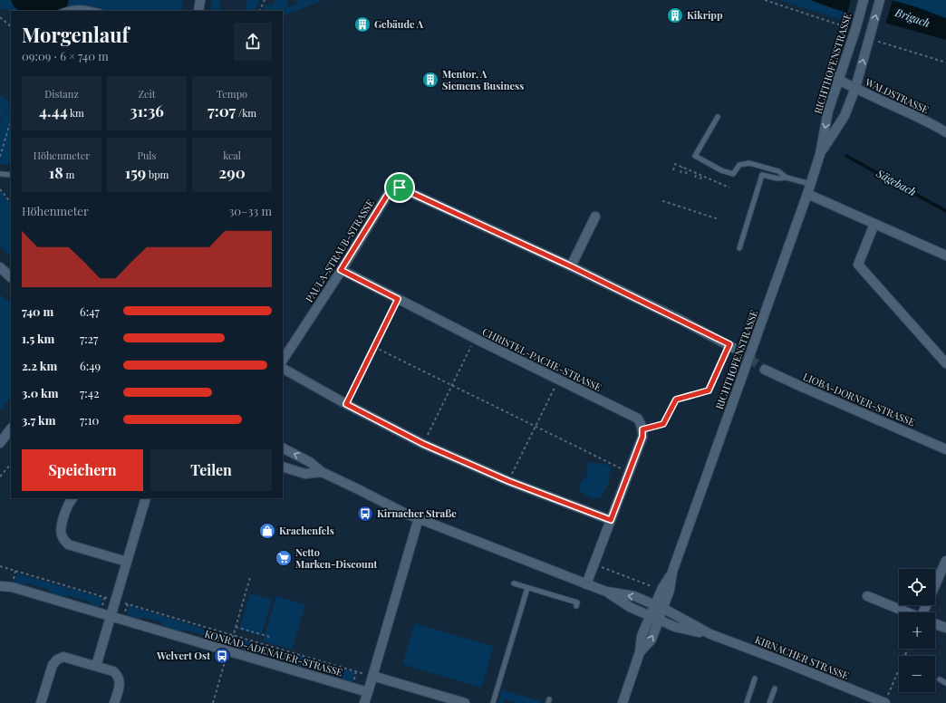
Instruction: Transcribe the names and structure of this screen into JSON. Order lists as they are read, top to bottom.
{
  "streets": {
    "street": [
      "RICHTHOFENSTRASSE",
      "WALDSTRASSE",
      "PAULA-STRAUB-STRASSE",
      "CHRISTEL-PACHE-STRASSE",
      "LIOBA-DORNER-STRASSE",
      "KONRAD-ADENAUER-STRASSE",
      "KIRNACHER STRASSE"
    ]
  },
  "crossings": [
    ["RICHTHOFENSTRASSE", "WALDSTRASSE"],
    ["RICHTHOFENSTRASSE", "KIRNACHER STRASSE"],
    ["PAULA-STRAUB-STRASSE", "CHRISTEL-PACHE-STRASSE"]
  ],
  "water": ["Brigach", "Sägebach"],
  "places": {
    "building": ["Kikripp", "Gebäude A", "Mentor, A Siemens Business"],
    "bus stop": ["Kirnacher Straße", "Welvert Ost"],
    "shop": ["Krachenfels"],
    "supermarket": ["Netto Marken-Discount"]
  },
  "page": {
    "heading": ["Morgenlauf", "09:09 · 6 × 740 m"],
    "stats": [
      ["Distanz", "4.44 km"],
      ["Zeit", "31:36"],
      ["Tempo", "7:07 /km"],
      ["Höhenmeter", "18 m"],
      ["Puls", "159 bpm"],
      ["kcal", "290"]
    ],
    "chart": ["Höhenmeter", "30–33 m"],
    "list": [
      {
        "name": "740 m",
        "note": "6:47"
      },
      {
        "name": "1.5 km",
        "note": "7:27"
      },
      {
        "name": "2.2 km",
        "note": "6:49"
      },
      {
        "name": "3.0 km",
        "note": "7:42"
      },
      {
        "name": "3.7 km",
        "note": "7:10"
      }
    ],
    "buttons": ["Speichern", "Teilen"],
    "map_buttons": ["+", "−"]
  }
}
